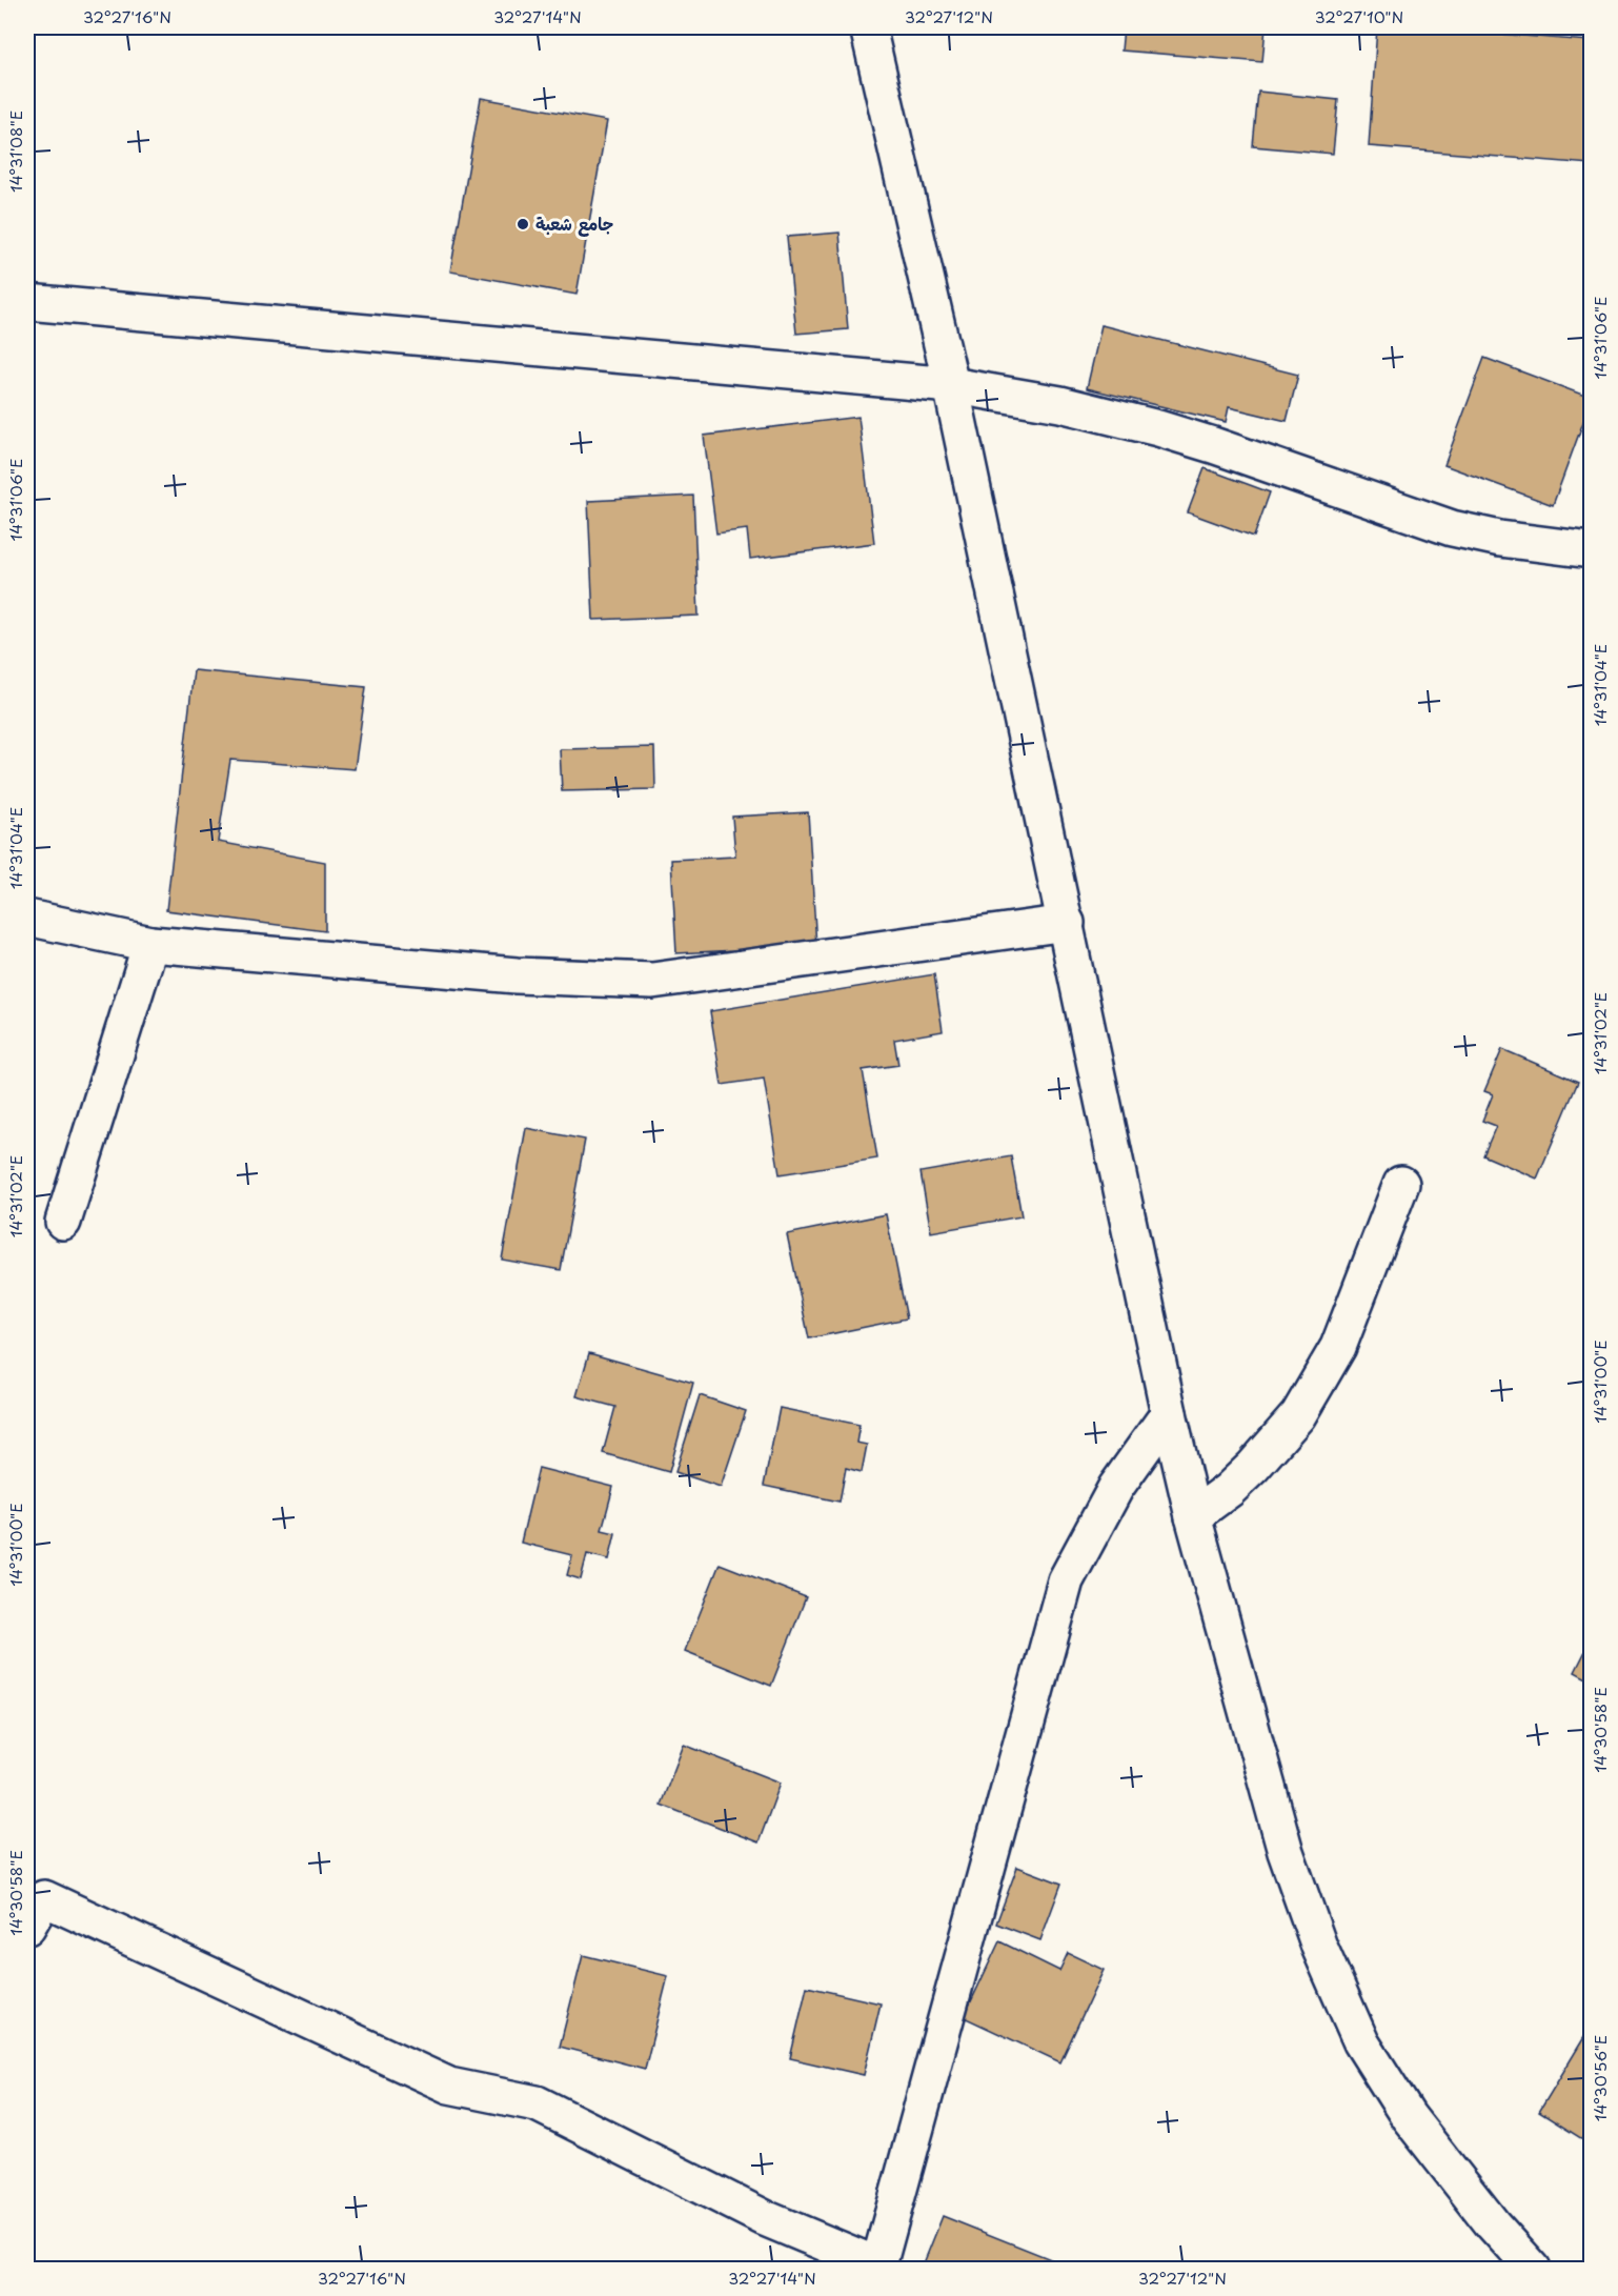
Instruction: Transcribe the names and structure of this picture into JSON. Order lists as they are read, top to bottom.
{
  "places": ["جامع شعبة"],
  "coordinates": [
    "32°27'16\"N",
    "32°27'14\"N",
    "32°27'12\"N",
    "32°27'10\"N",
    "14°31'08\"E",
    "14°31'06\"E",
    "14°31'04\"E",
    "14°31'02\"E",
    "14°31'00\"E",
    "14°30'58\"E",
    "14°30'56\"E"
  ]
}
